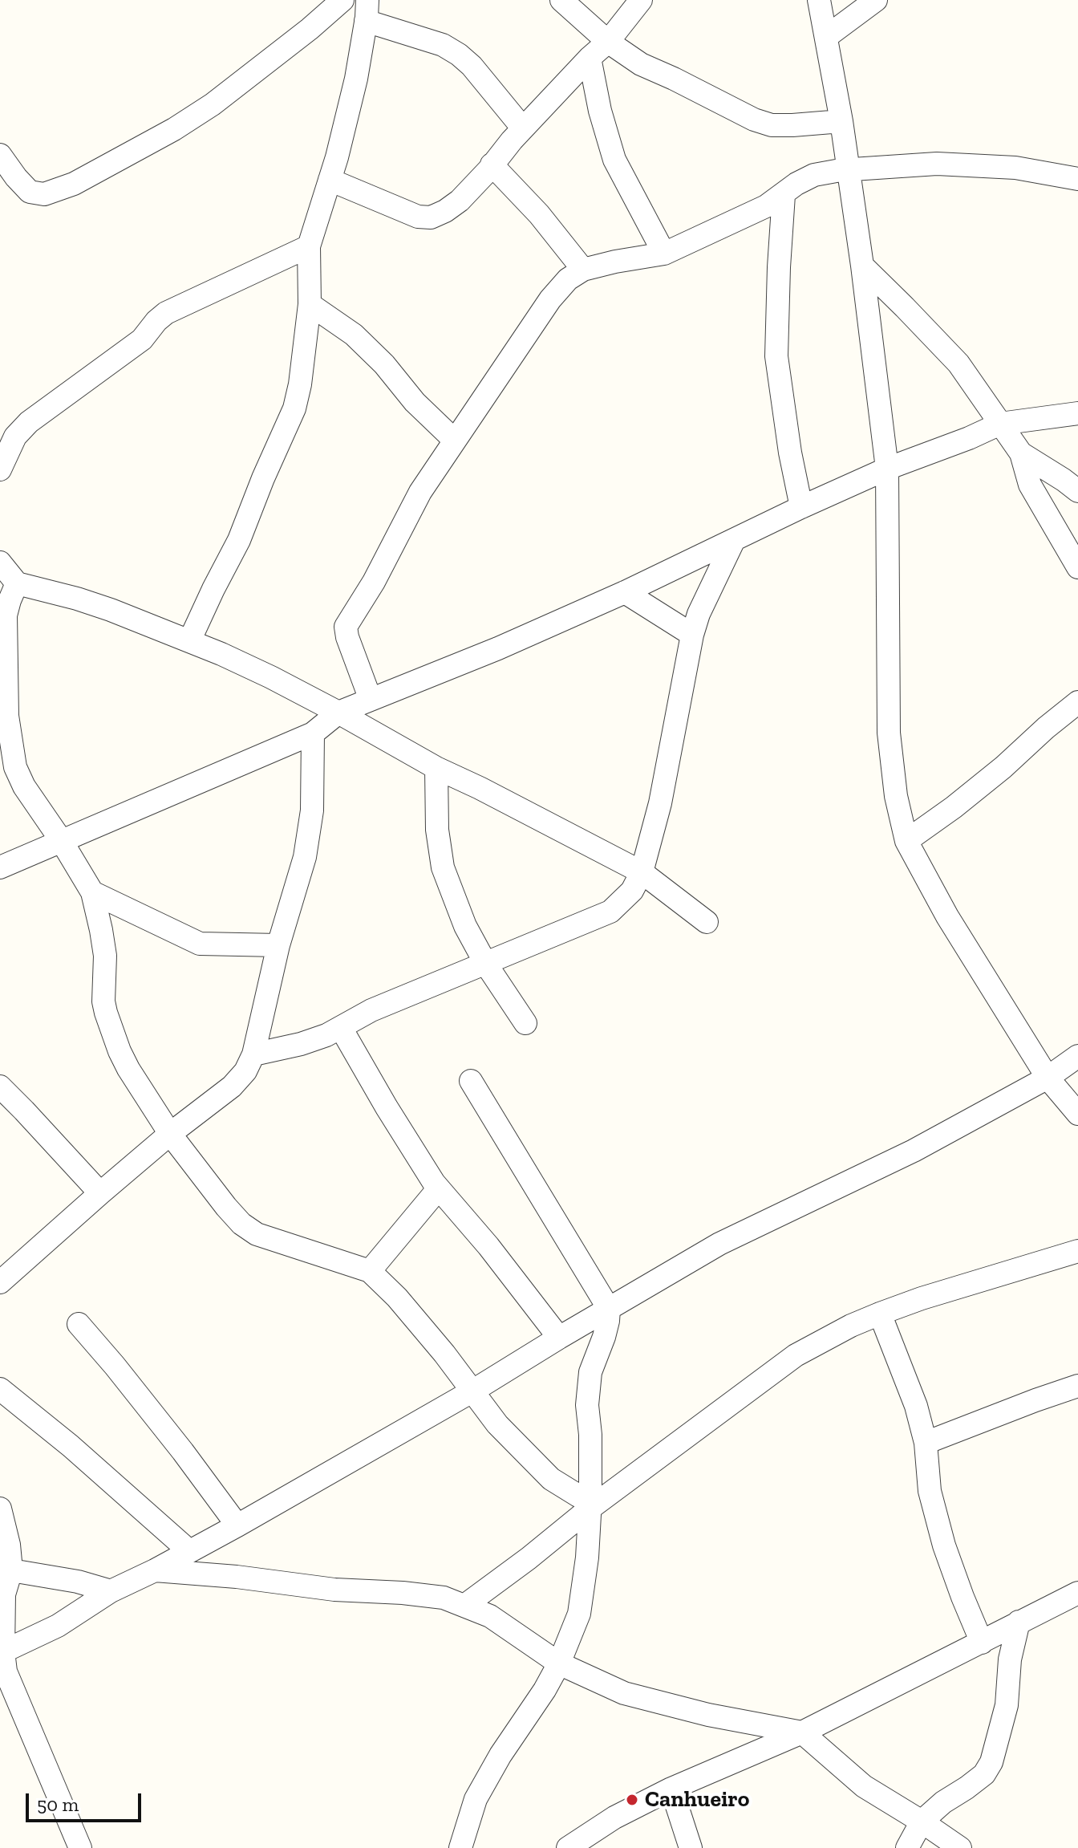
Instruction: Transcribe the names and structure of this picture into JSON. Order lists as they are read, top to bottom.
{
  "places": ["Canhueiro"],
  "scale_bar": "50 m"
}
